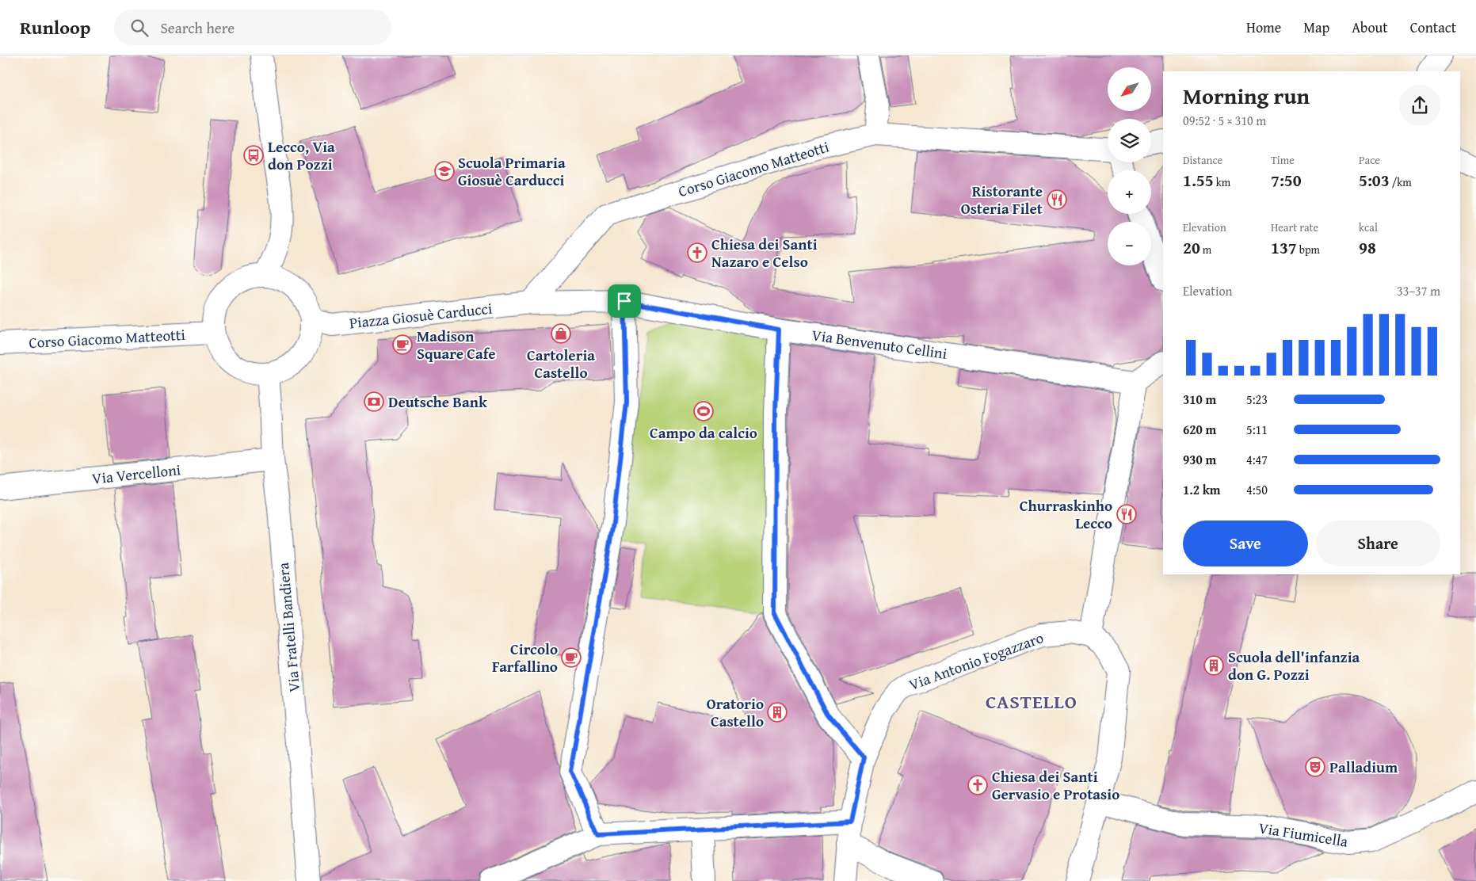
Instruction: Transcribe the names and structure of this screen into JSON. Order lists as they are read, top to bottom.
{
  "streets": {
    "street": [
      "Corso Giacomo Matteotti",
      "Piazza Giosuè Carducci",
      "Via Benvenuto Cellini",
      "Via Vercelloni",
      "Via Fratelli Bandiera",
      "Via Antonio Fogazzaro",
      "Via Fiumicella"
    ]
  },
  "crossings": [
    ["Corso Giacomo Matteotti", "Piazza Giosuè Carducci"],
    ["Corso Giacomo Matteotti", "Via Fratelli Bandiera"],
    ["Piazza Giosuè Carducci", "Via Fratelli Bandiera"],
    ["Via Vercelloni", "Via Fratelli Bandiera"]
  ],
  "districts": ["CASTELLO"],
  "places": {
    "bus stop": ["Lecco, Via don Pozzi"],
    "school or university": ["Scuola Primaria Giosuè Carducci"],
    "restaurant": ["Ristorante Osteria Filet", "Churraskinho Lecco"],
    "church": ["Chiesa dei Santi Nazaro e Celso", "Chiesa dei Santi Gervasio e Protasio"],
    "shop": ["Cartoleria Castello"],
    "cafe": ["Madison Square Cafe", "Circolo Farfallino"],
    "bank": ["Deutsche Bank"],
    "sports": ["Campo da calcio"],
    "building": ["Scuola dell'infanzia don G. Pozzi", "Oratorio Castello"],
    "theatre": ["Palladium"]
  },
  "north": "bottom left",
  "page": {
    "header": "Runloop",
    "search": "Search here",
    "nav": [
      "Home",
      "Map",
      "About",
      "Contact"
    ],
    "map_buttons": ["+", "−"],
    "heading": ["Morning run", "09:52 · 5 × 310 m"],
    "stats": [
      ["Distance", "1.55 km"],
      ["Time", "7:50"],
      ["Pace", "5:03 /km"],
      ["Elevation", "20 m"],
      ["Heart rate", "137 bpm"],
      ["kcal", "98"]
    ],
    "chart": ["Elevation", "33–37 m"],
    "list": [
      {
        "name": "310 m",
        "note": "5:23"
      },
      {
        "name": "620 m",
        "note": "5:11"
      },
      {
        "name": "930 m",
        "note": "4:47"
      },
      {
        "name": "1.2 km",
        "note": "4:50"
      }
    ],
    "buttons": ["Save", "Share"]
  }
}
